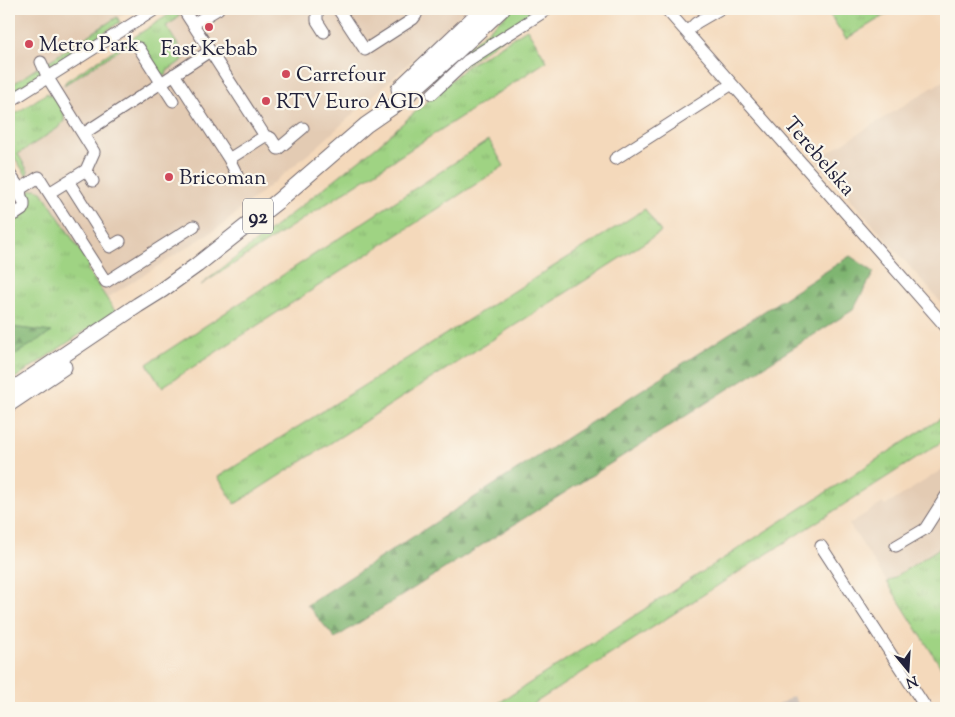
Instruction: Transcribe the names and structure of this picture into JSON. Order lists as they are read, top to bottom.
{
  "streets": {
    "main road": ["92"],
    "street": ["Terebelska"]
  },
  "places": [
    "Fast Kebab",
    "Metro Park",
    "Carrefour",
    "RTV Euro AGD",
    "Bricoman"
  ],
  "north": "bottom"
}
